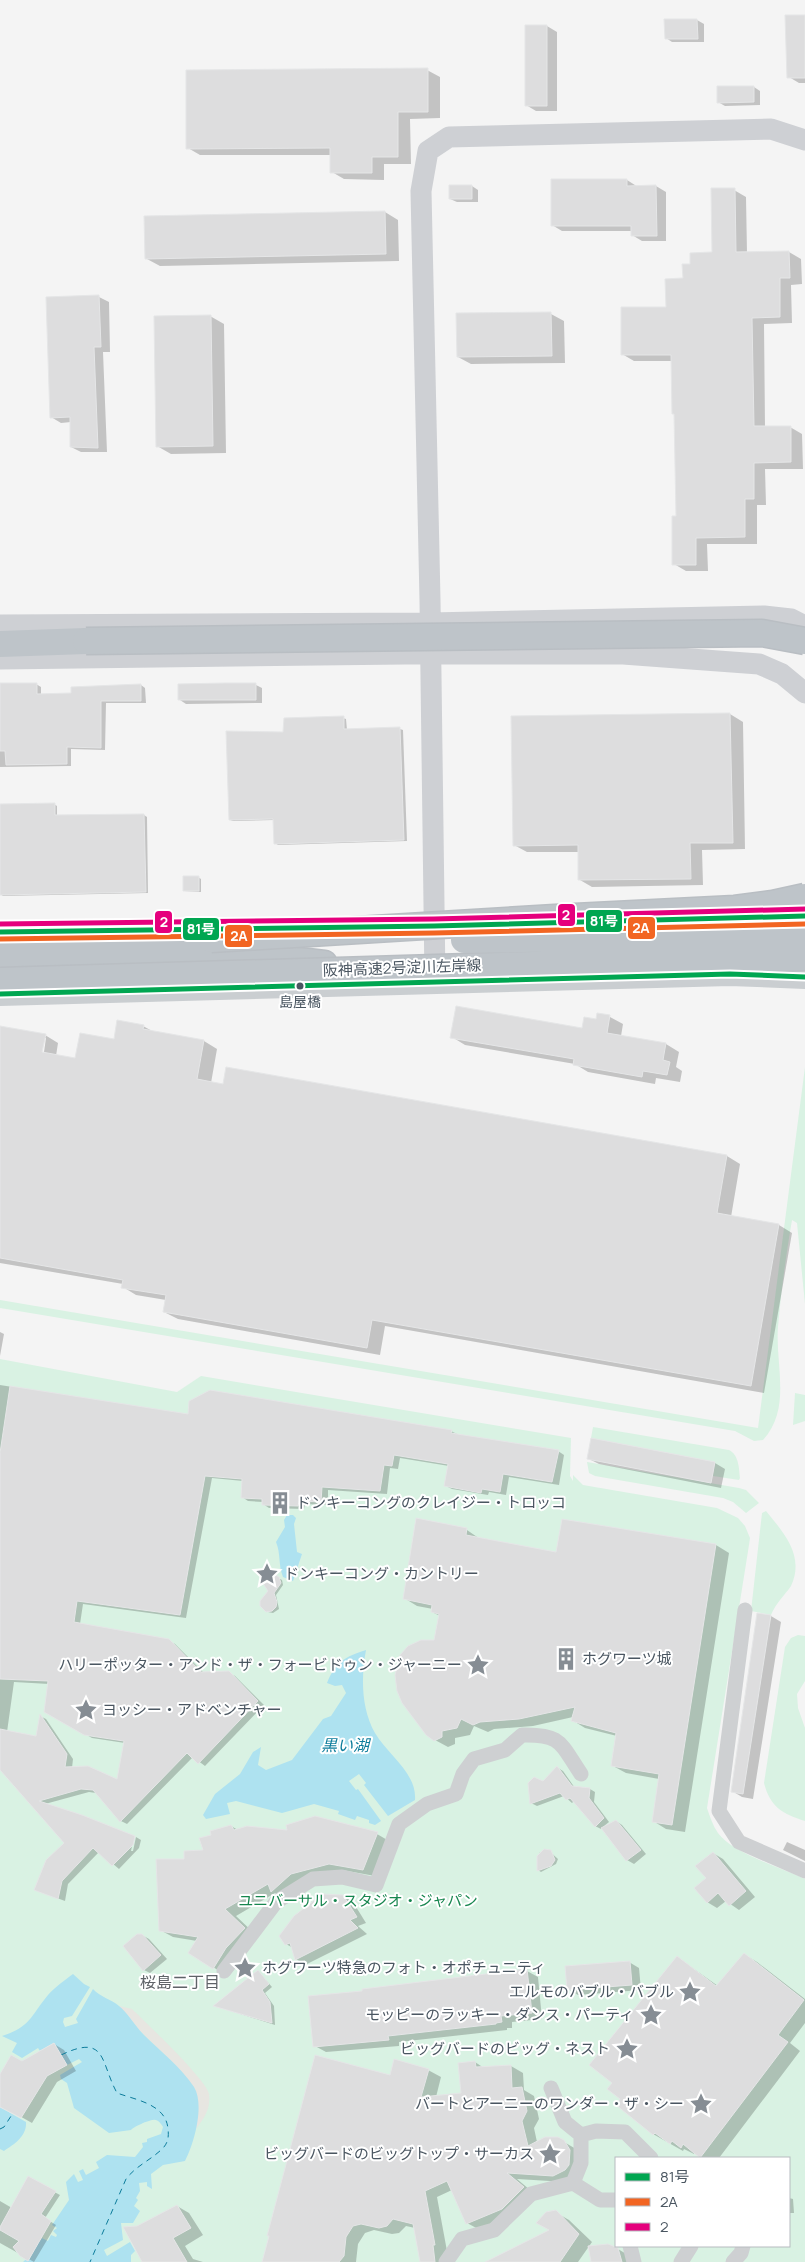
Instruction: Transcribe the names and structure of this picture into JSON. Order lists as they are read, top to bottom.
{
  "streets": {
    "highway": ["阪神高速2号淀川左岸線"]
  },
  "districts": ["桜島二丁目"],
  "water": ["黒い湖"],
  "parks": ["ユニバーサル・スタジオ・ジャパン"],
  "places": {
    "other": ["島屋橋"],
    "building": ["ドンキーコングのクレイジー・トロッコ", "ホグワーツ城"],
    "place": [
      "ドンキーコング・カントリー",
      "ハリーポッター・アンド・ザ・フォービドゥン・ジャーニー",
      "ヨッシー・アドベンチャー",
      "ホグワーツ特急のフォト・オポチュニティ",
      "エルモのバブル・バブル",
      "モッピーのラッキー・ダンス・パーティ",
      "ビッグバードのビッグ・ネスト",
      "バートとアーニーのワンダー・ザ・シー",
      "ビッグバードのビッグトップ・サーカス"
    ]
  },
  "lines": ["transit line 2", "transit line 81号", "transit line 2A"],
  "legend": ["81号", "2A", "2"]
}
